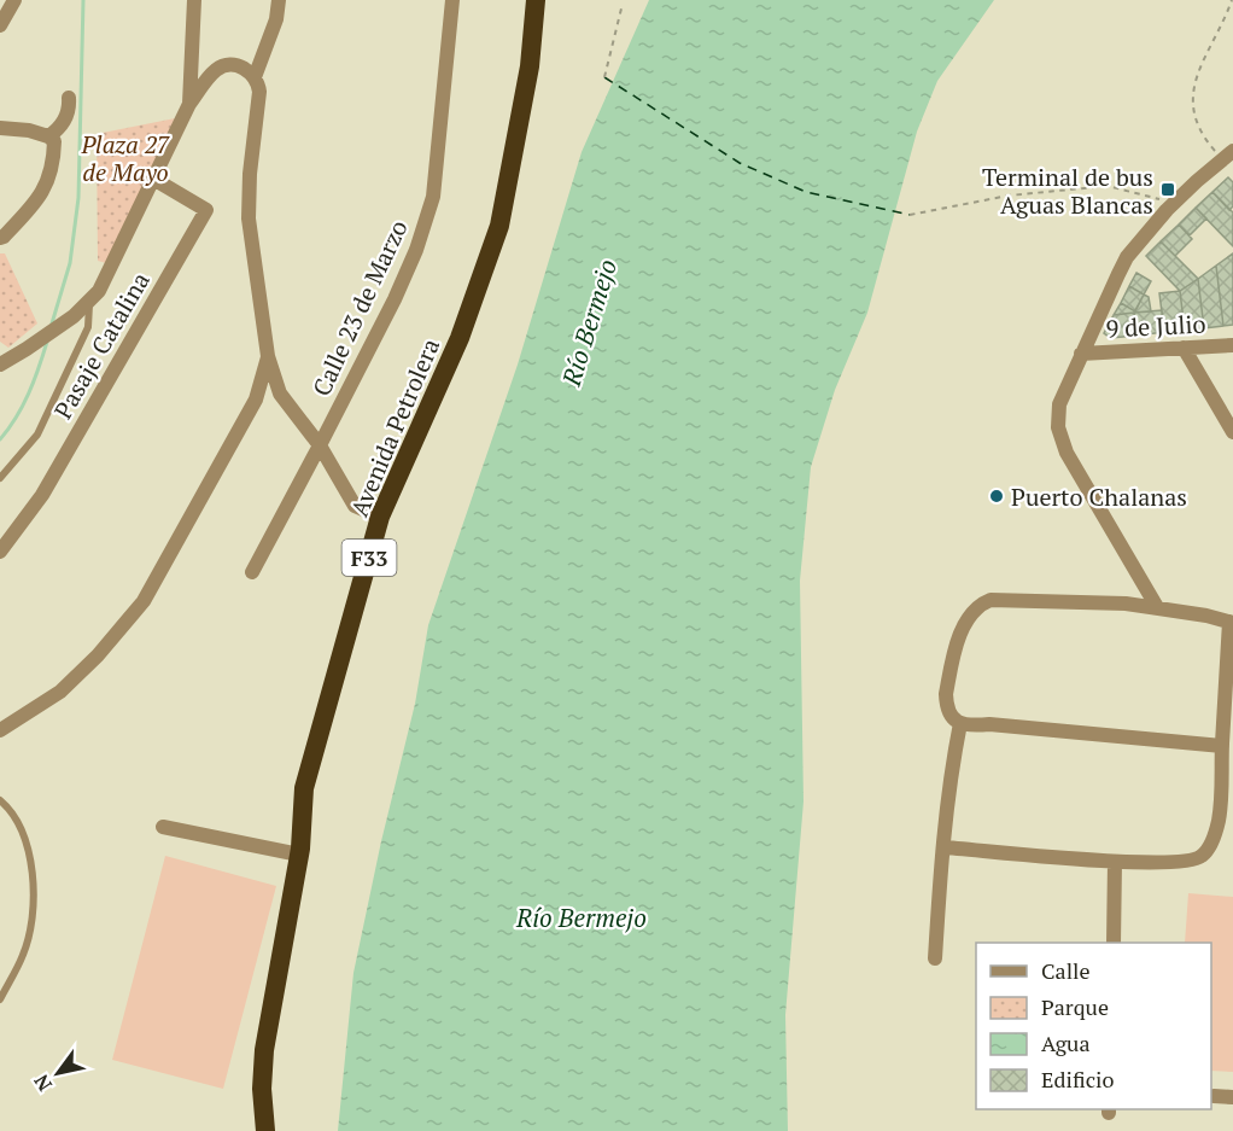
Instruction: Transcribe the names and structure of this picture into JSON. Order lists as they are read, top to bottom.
{
  "streets": {
    "highway": ["Avenida Petrolera", "F33"],
    "street": ["Calle 23 de Marzo", "9 de Julio", "Pasaje Catalina"]
  },
  "water": ["Río Bermejo"],
  "parks": ["Plaza 27 de Mayo"],
  "places": {
    "transit": ["Terminal de bus Aguas Blancas"],
    "other": ["Puerto Chalanas"]
  },
  "legend": [
    "Calle",
    "Parque",
    "Agua",
    "Edificio"
  ],
  "north": "bottom left"
}
